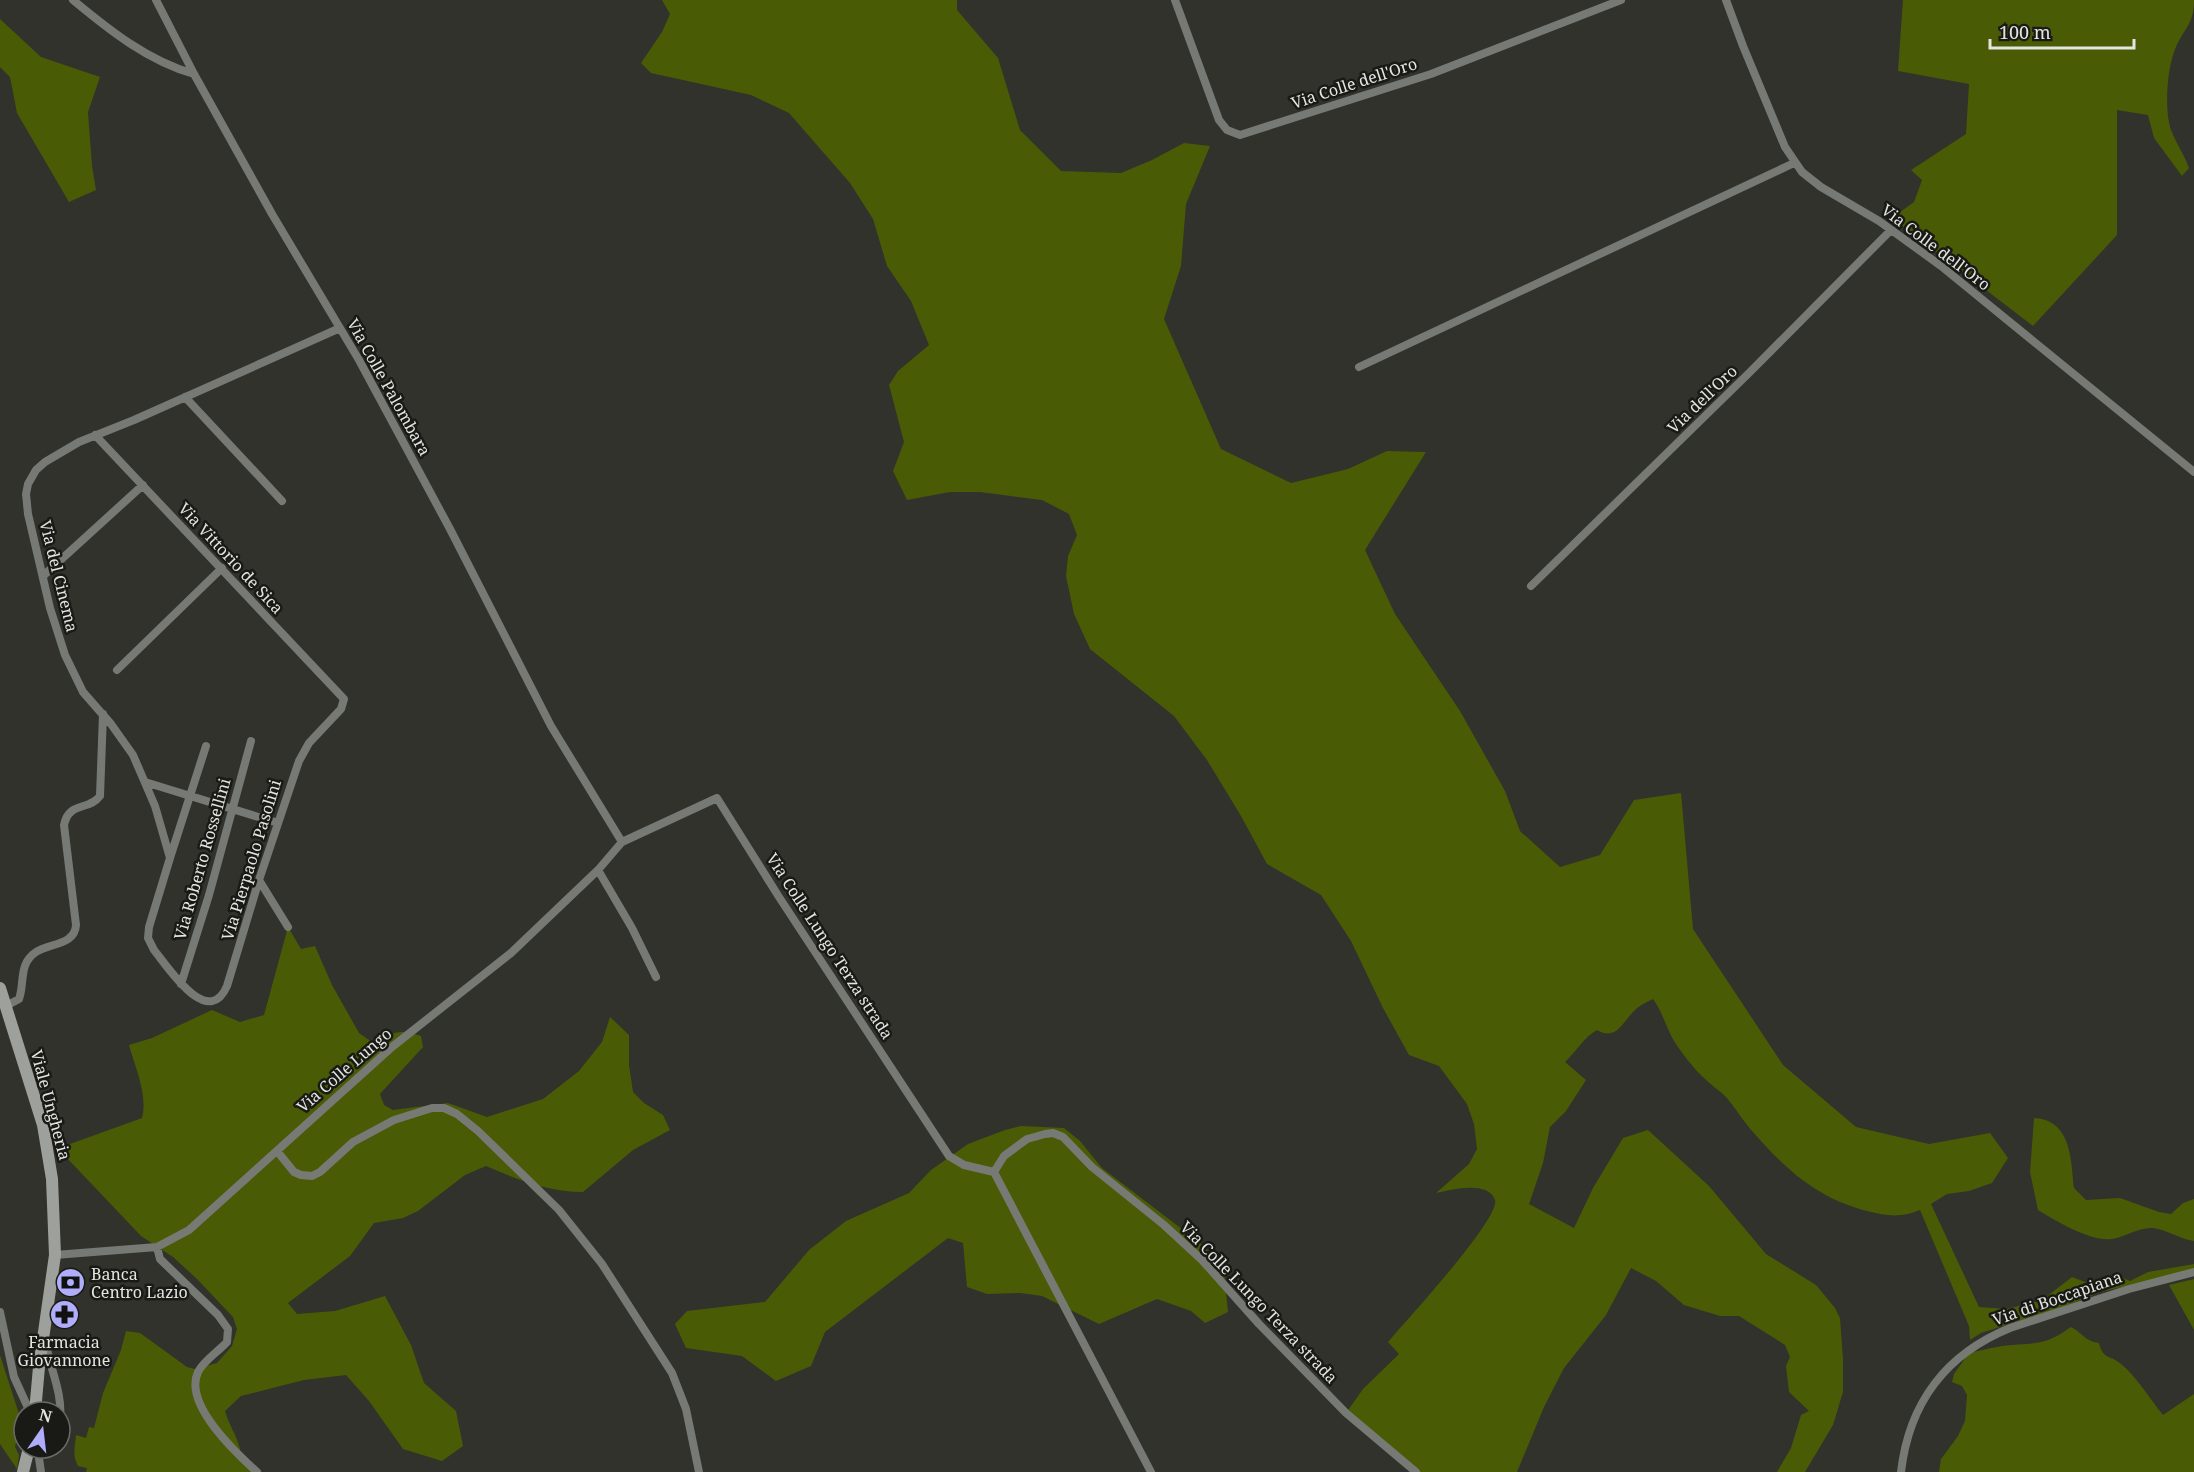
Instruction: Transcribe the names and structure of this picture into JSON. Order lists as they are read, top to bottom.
{
  "streets": {
    "main road": ["Viale Ungheria"],
    "street": [
      "Via Colle dell'Oro",
      "Via Colle Palombara",
      "Via dell'Oro",
      "Via Vittorio de Sica",
      "Via del Cinema",
      "Via Roberto Rossellini",
      "Via Pierpaolo Pasolini",
      "Via Colle Lungo Terza strada",
      "Via Colle Lungo",
      "Via di Boccapiana"
    ]
  },
  "crossings": [
    ["Via Colle dell'Oro", "Via dell'Oro"],
    ["Via Colle Palombara", "Via del Cinema"],
    ["Via Colle Palombara", "Via Colle Lungo Terza strada"],
    ["Via Colle Palombara", "Via Colle Lungo"],
    ["Via Vittorio de Sica", "Via del Cinema"],
    ["Via Vittorio de Sica", "Via Pierpaolo Pasolini"],
    ["Via Roberto Rossellini", "Via Pierpaolo Pasolini"],
    ["Via Colle Lungo Terza strada", "Via Colle Lungo"],
    ["Via Colle Lungo", "Viale Ungheria"]
  ],
  "places": {
    "bank": ["Banca Centro Lazio"],
    "pharmacy": ["Farmacia Giovannone"]
  },
  "scale_bar": "100 m",
  "north": "top"
}
